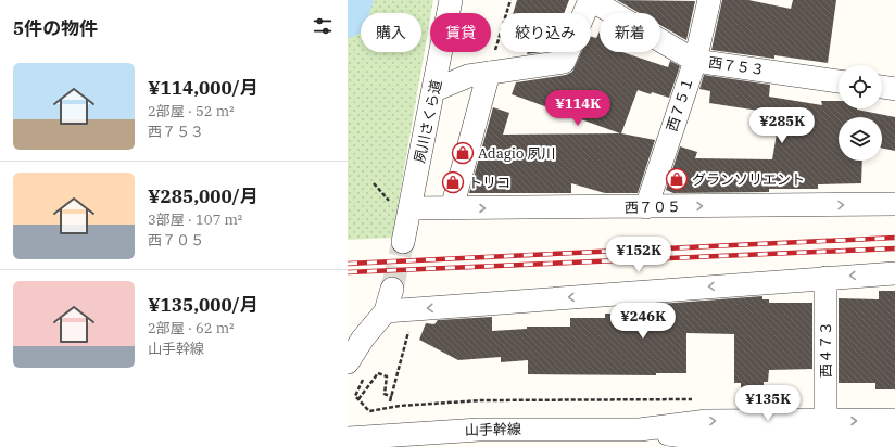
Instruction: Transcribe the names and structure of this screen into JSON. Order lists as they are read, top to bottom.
{
  "streets": {
    "street": [
      "西７５３",
      "西７５１",
      "夙川さくら道",
      "西７０５",
      "西４７３",
      "山手幹線"
    ]
  },
  "crossings": [
    ["西７５３", "西７５１"],
    ["西７５３", "夙川さくら道"],
    ["西７５１", "西７０５"],
    ["夙川さくら道", "西７０５"],
    ["西４７３", "山手幹線"]
  ],
  "places": {
    "shop": ["Adagio 夙川", "グランソリエント", "トリコ"]
  },
  "page": {
    "heading": "5件の物件",
    "chip": [
      "購入",
      "賃貸",
      "絞り込み",
      "新着"
    ],
    "list": [
      {
        "name": "¥114,000/月",
        "note": "2部屋 · 52 m² · 西７５３"
      },
      {
        "name": "¥285,000/月",
        "note": "3部屋 · 107 m² · 西７０５"
      },
      {
        "name": "¥135,000/月",
        "note": "2部屋 · 62 m² · 山手幹線"
      }
    ],
    "price": [
      "¥114K",
      "¥285K",
      "¥152K",
      "¥246K",
      "¥135K"
    ]
  }
}
